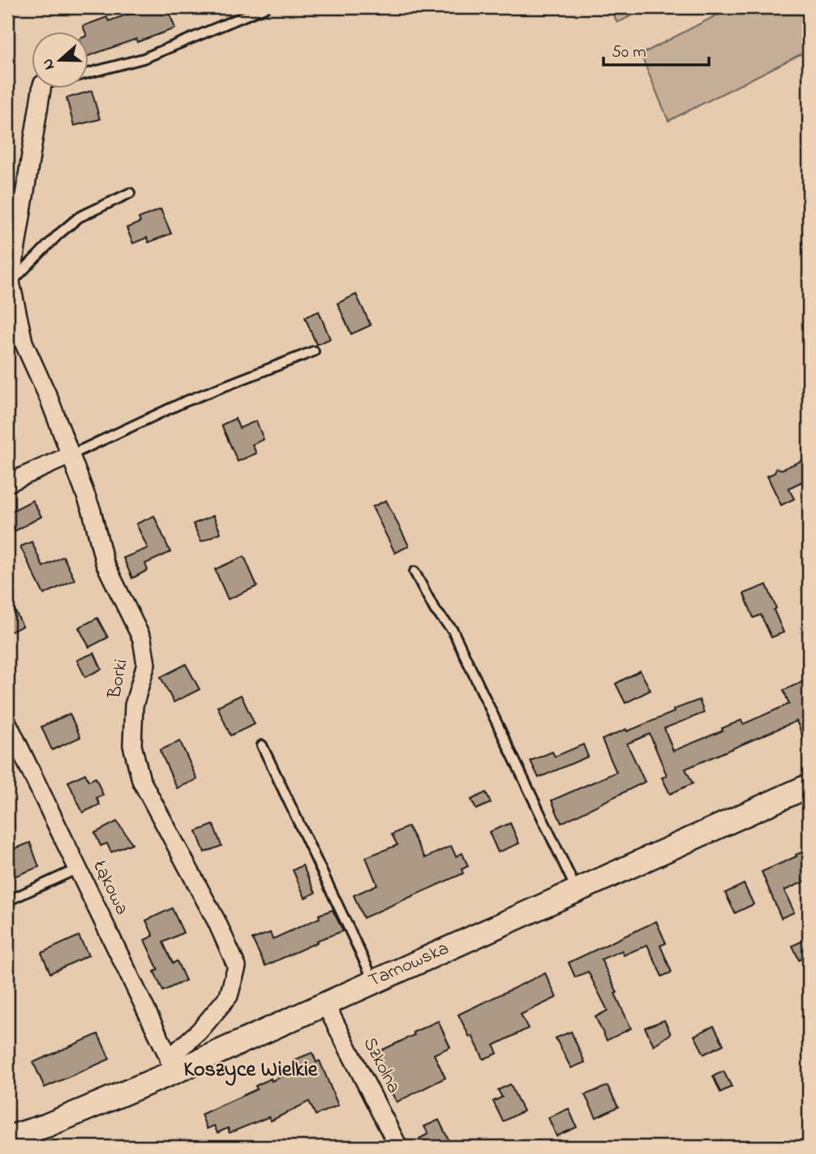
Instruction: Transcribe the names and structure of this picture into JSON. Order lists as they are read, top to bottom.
{
  "streets": {
    "street": [
      "Borki",
      "Łąkowa",
      "Tarnowska",
      "Szkolna"
    ]
  },
  "crossings": [
    ["Borki", "Łąkowa"],
    ["Borki", "Tarnowska"],
    ["Łąkowa", "Tarnowska"],
    ["Tarnowska", "Szkolna"]
  ],
  "districts": ["Koszyce Wielkie"],
  "scale_bar": "50 m",
  "north": "left"
}
